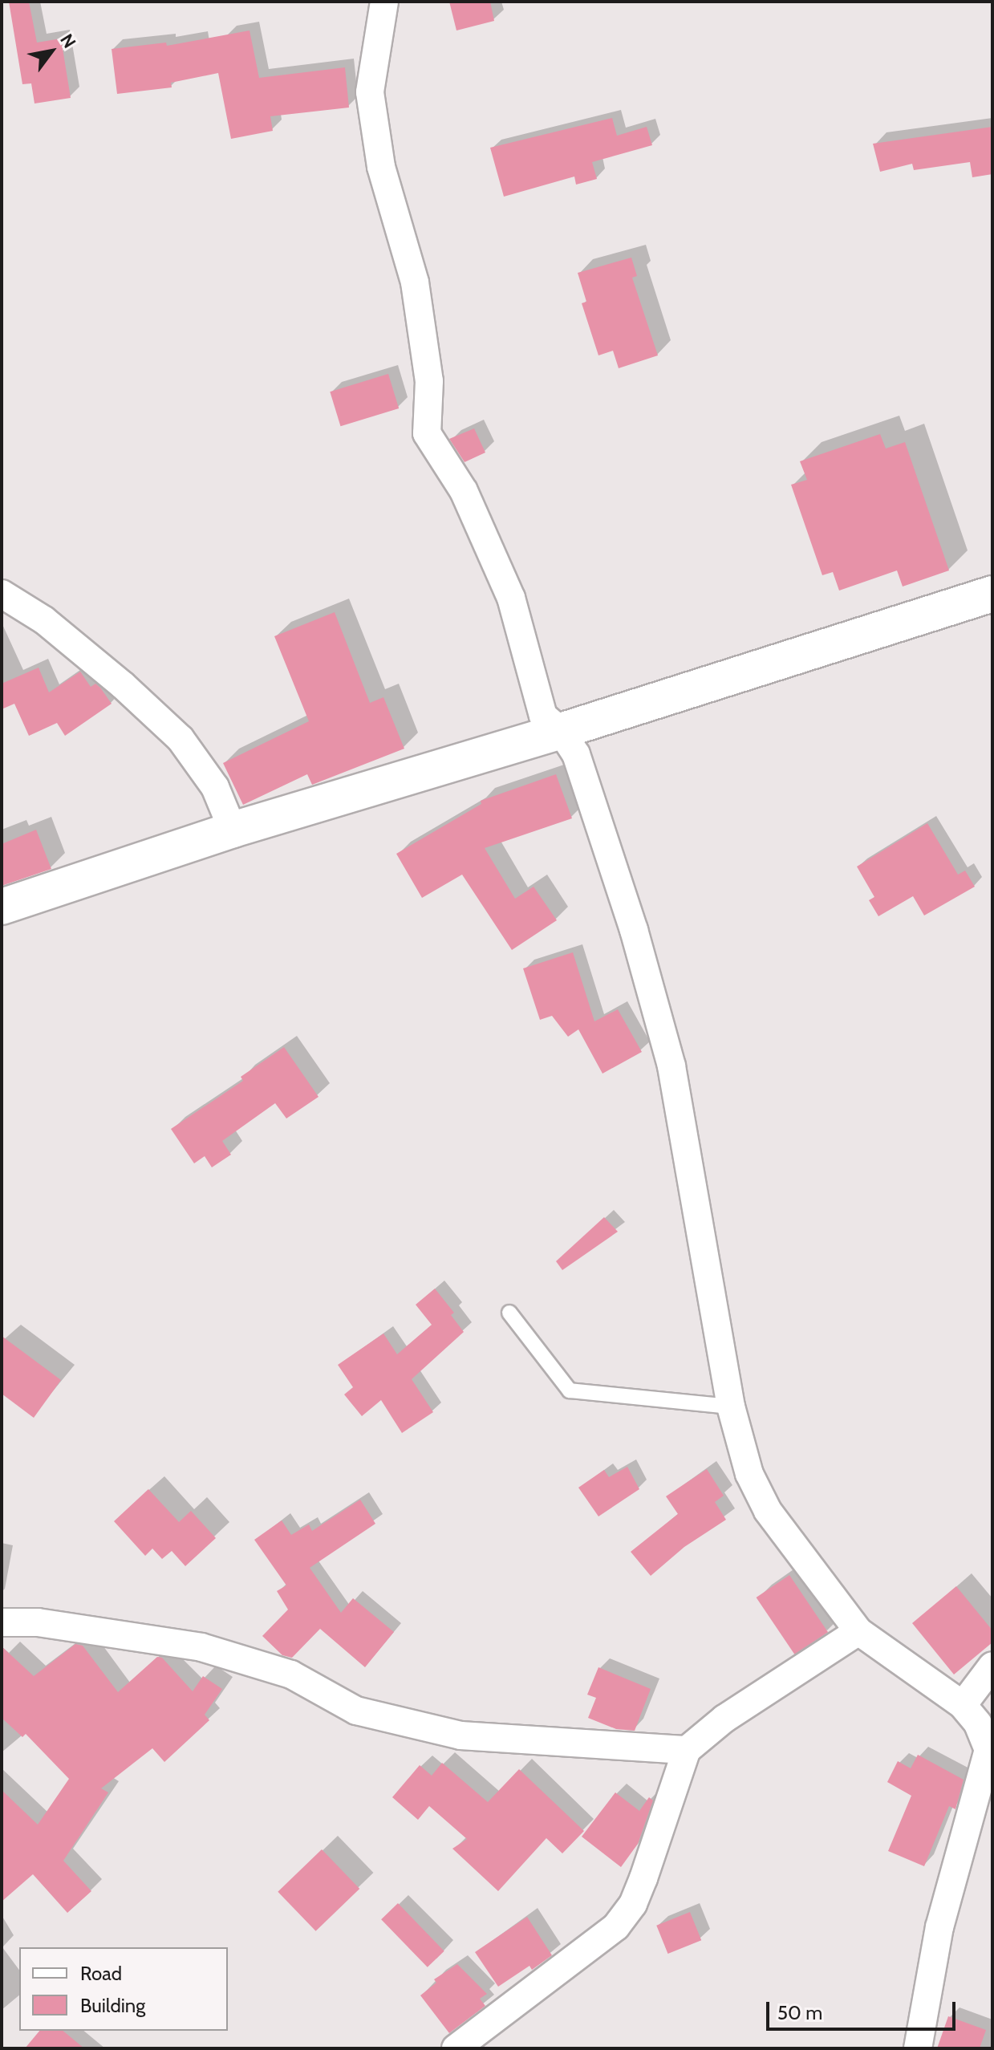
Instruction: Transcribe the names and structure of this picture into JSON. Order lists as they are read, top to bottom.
{
  "legend": ["Road", "Building"],
  "scale_bar": "50 m",
  "north": "top right"
}
